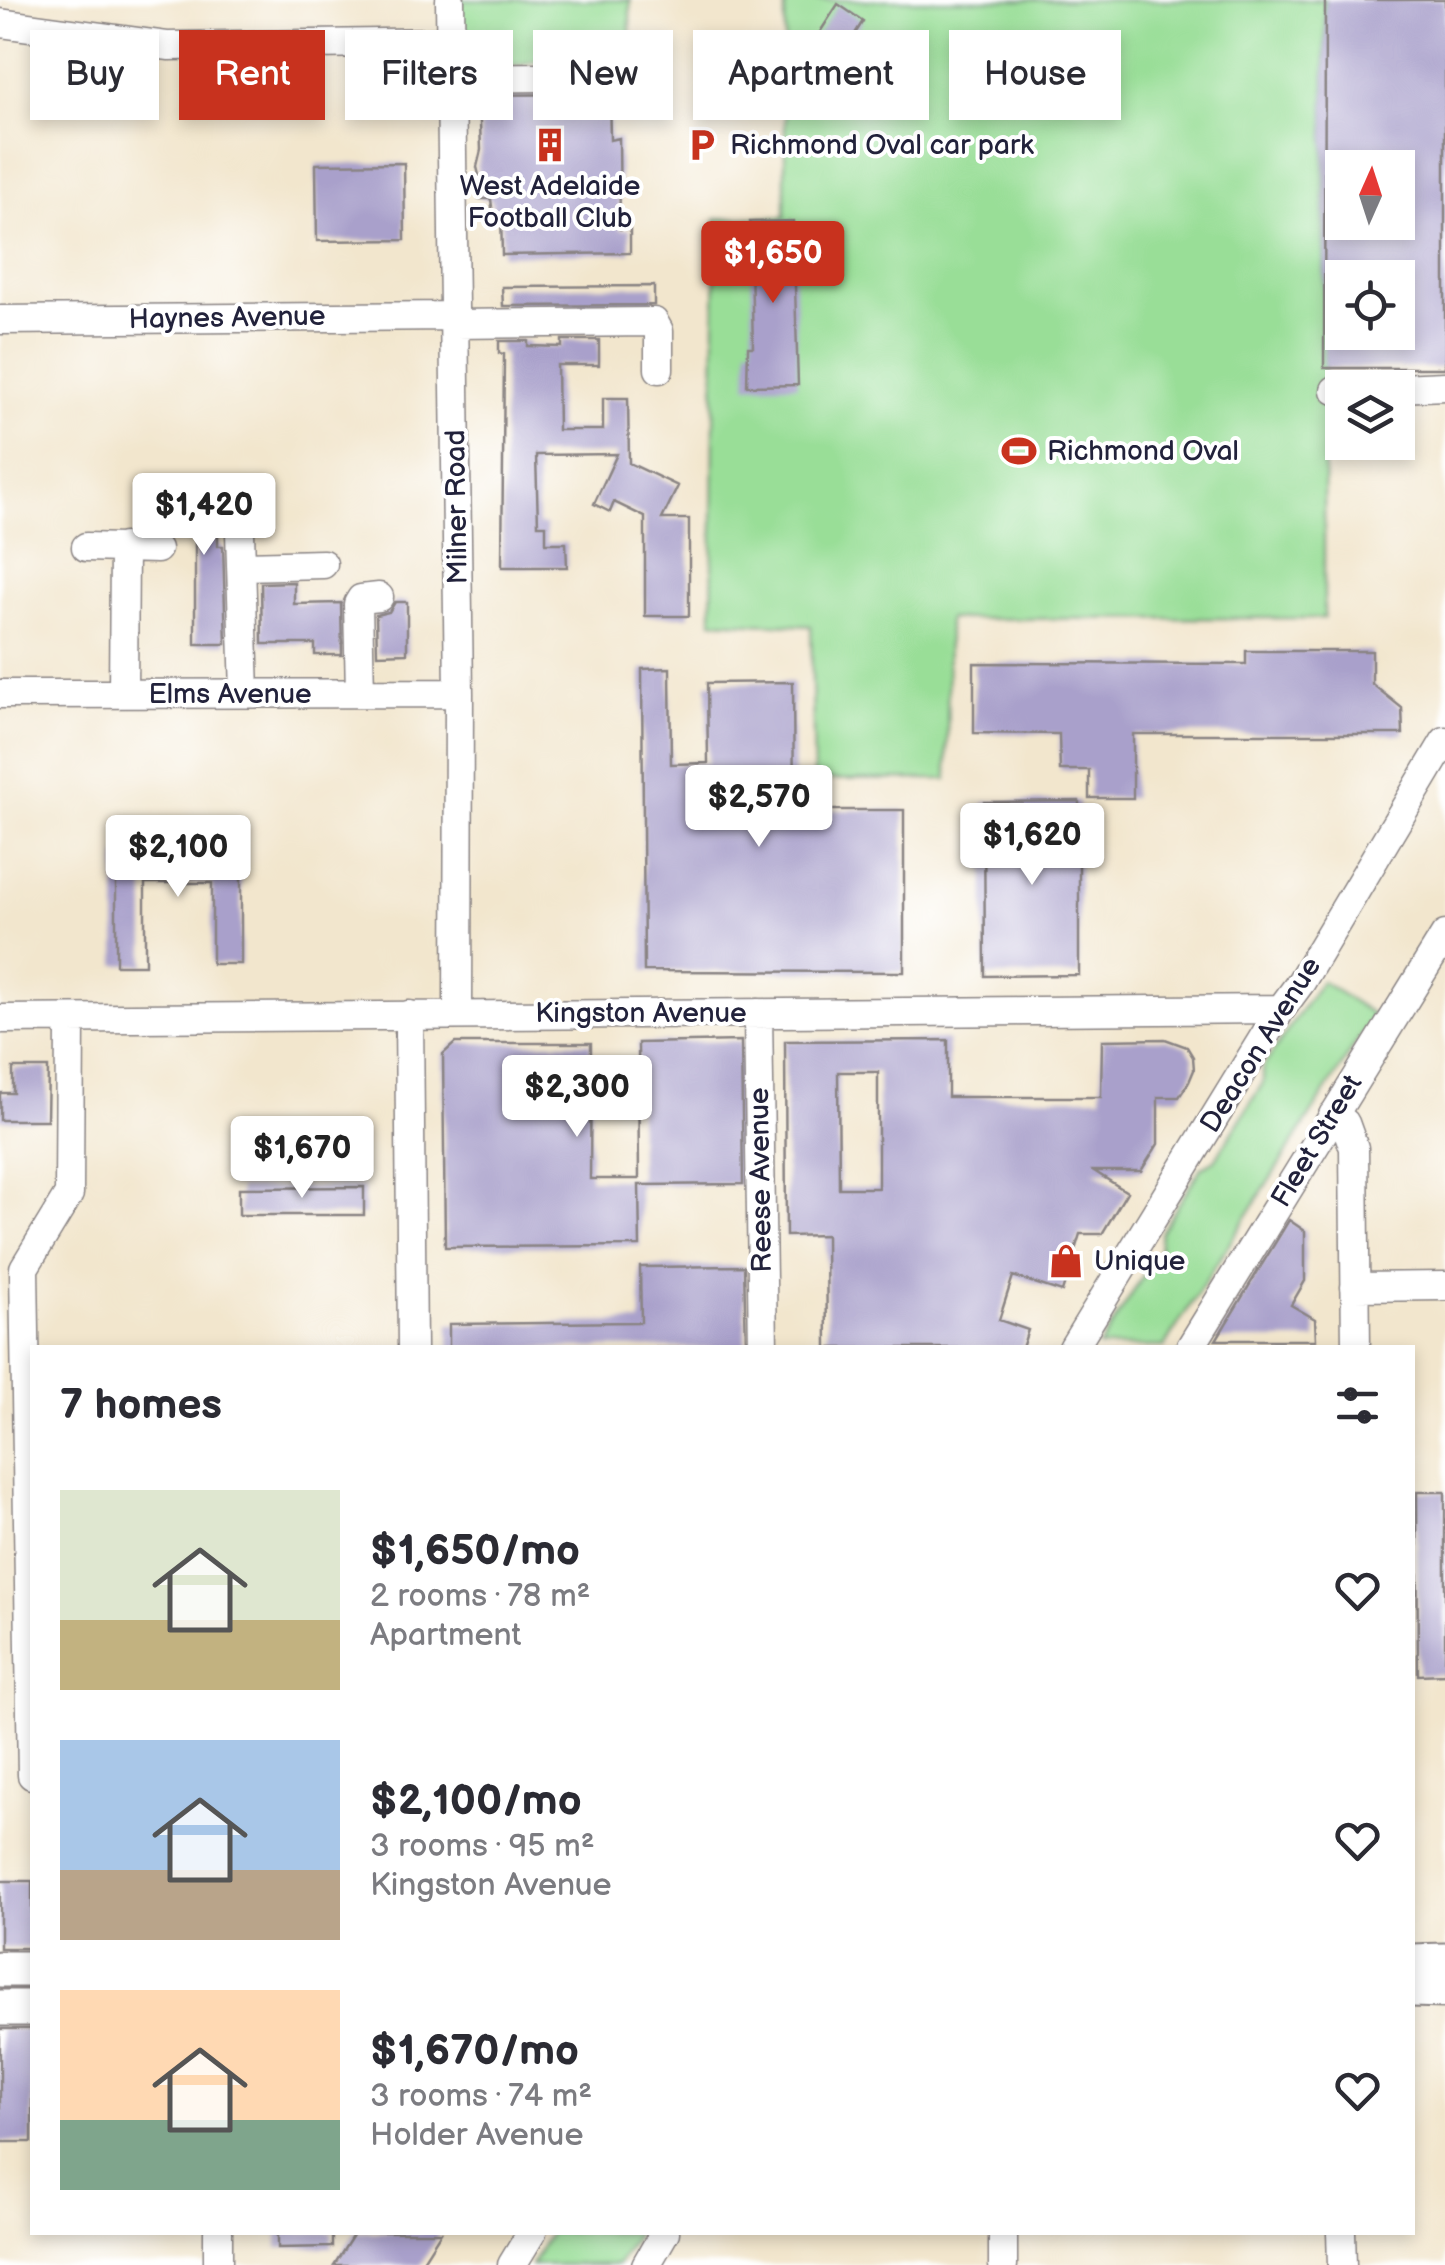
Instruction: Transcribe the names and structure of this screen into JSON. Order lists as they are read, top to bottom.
{
  "streets": {
    "street": [
      "Haynes Avenue",
      "Milner Road",
      "Elms Avenue",
      "Kingston Avenue",
      "Deacon Avenue",
      "Fleet Street",
      "Reese Avenue"
    ]
  },
  "crossings": [
    ["Haynes Avenue", "Milner Road"],
    ["Milner Road", "Elms Avenue"],
    ["Milner Road", "Kingston Avenue"],
    ["Kingston Avenue", "Deacon Avenue"],
    ["Kingston Avenue", "Reese Avenue"]
  ],
  "places": {
    "building": ["West Adelaide Football Club"],
    "parking": ["Richmond Oval car park"],
    "sports": ["Richmond Oval"],
    "shop": ["Unique"]
  },
  "north": "top",
  "page": {
    "chip": [
      "Buy",
      "Rent",
      "Filters",
      "New",
      "Apartment",
      "House"
    ],
    "price": [
      "$1,650",
      "$1,420",
      "$2,570",
      "$1,620",
      "$2,100",
      "$2,300",
      "$1,670"
    ],
    "heading": "7 homes",
    "list": [
      {
        "name": "$1,650/mo",
        "note": "2 rooms · 78 m² · Apartment"
      },
      {
        "name": "$2,100/mo",
        "note": "3 rooms · 95 m² · Kingston Avenue"
      },
      {
        "name": "$1,670/mo",
        "note": "3 rooms · 74 m² · Holder Avenue"
      }
    ]
  }
}
